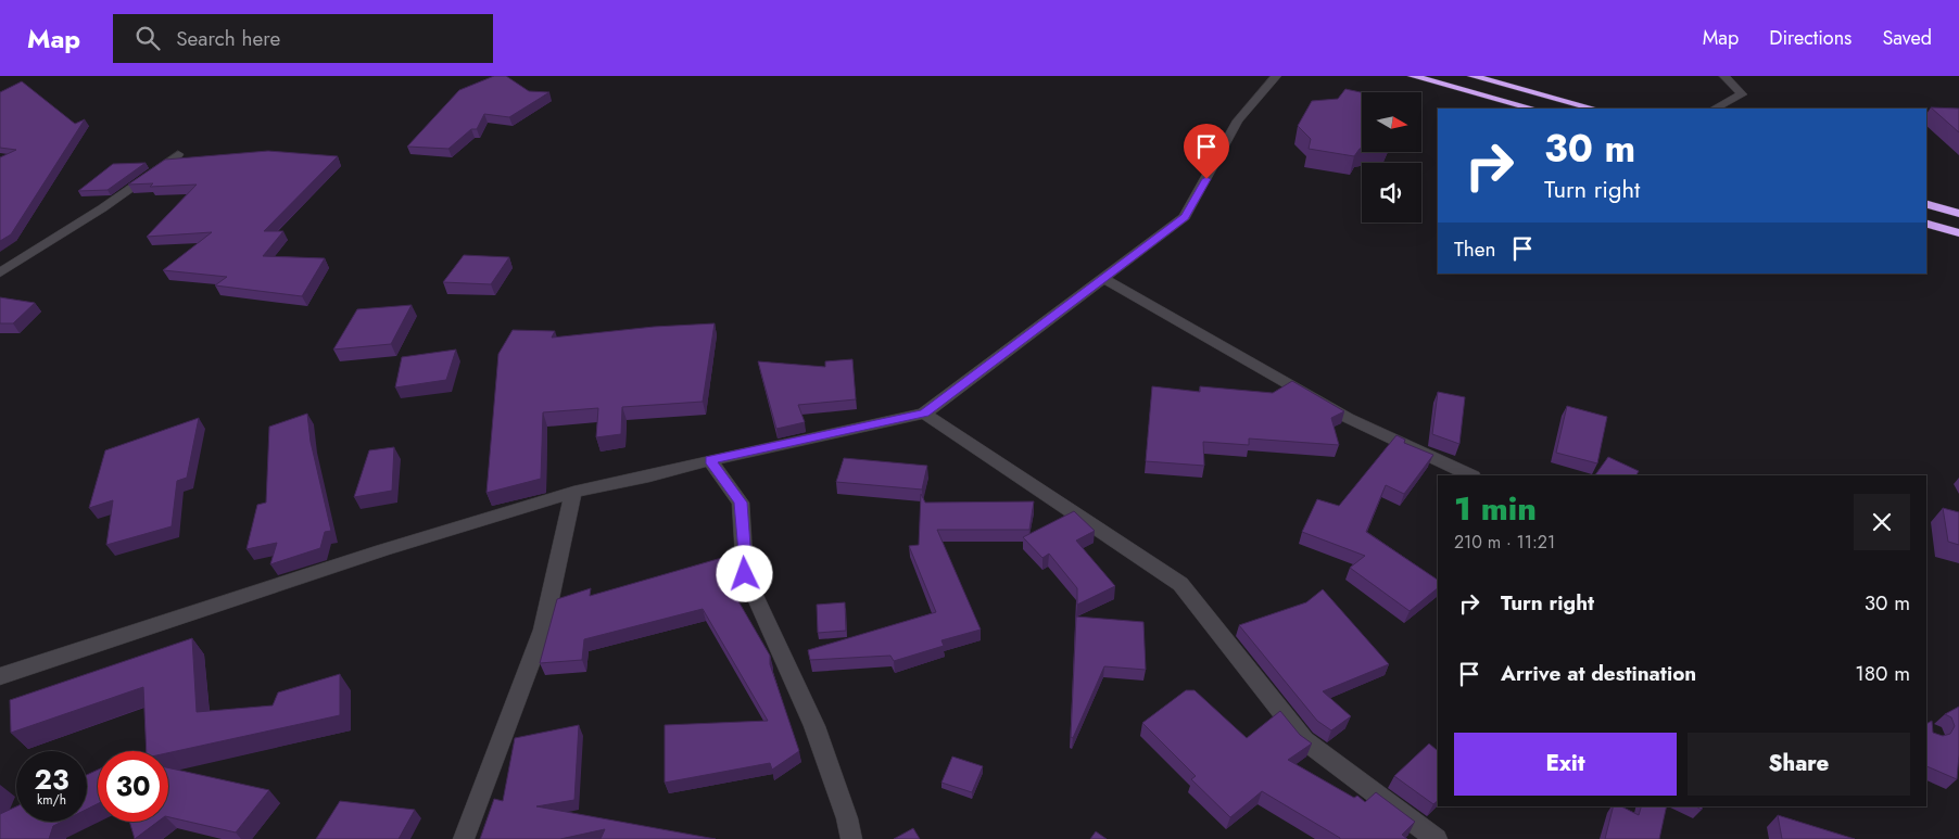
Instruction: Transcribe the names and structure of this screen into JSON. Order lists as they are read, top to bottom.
{
  "north": "right",
  "page": {
    "header": "Map",
    "search": "Search here",
    "nav": ["Map", "Directions", "Saved"],
    "turn": ["30 m", "Turn right"],
    "then": "Then",
    "heading": ["1 min", "210 m · 11:21"],
    "list": [
      {
        "name": "Turn right",
        "value": "30 m"
      },
      {
        "name": "Arrive at destination",
        "value": "180 m"
      }
    ],
    "buttons": ["Exit", "Share"],
    "speed": "23 km/h",
    "limit": "30"
  }
}
